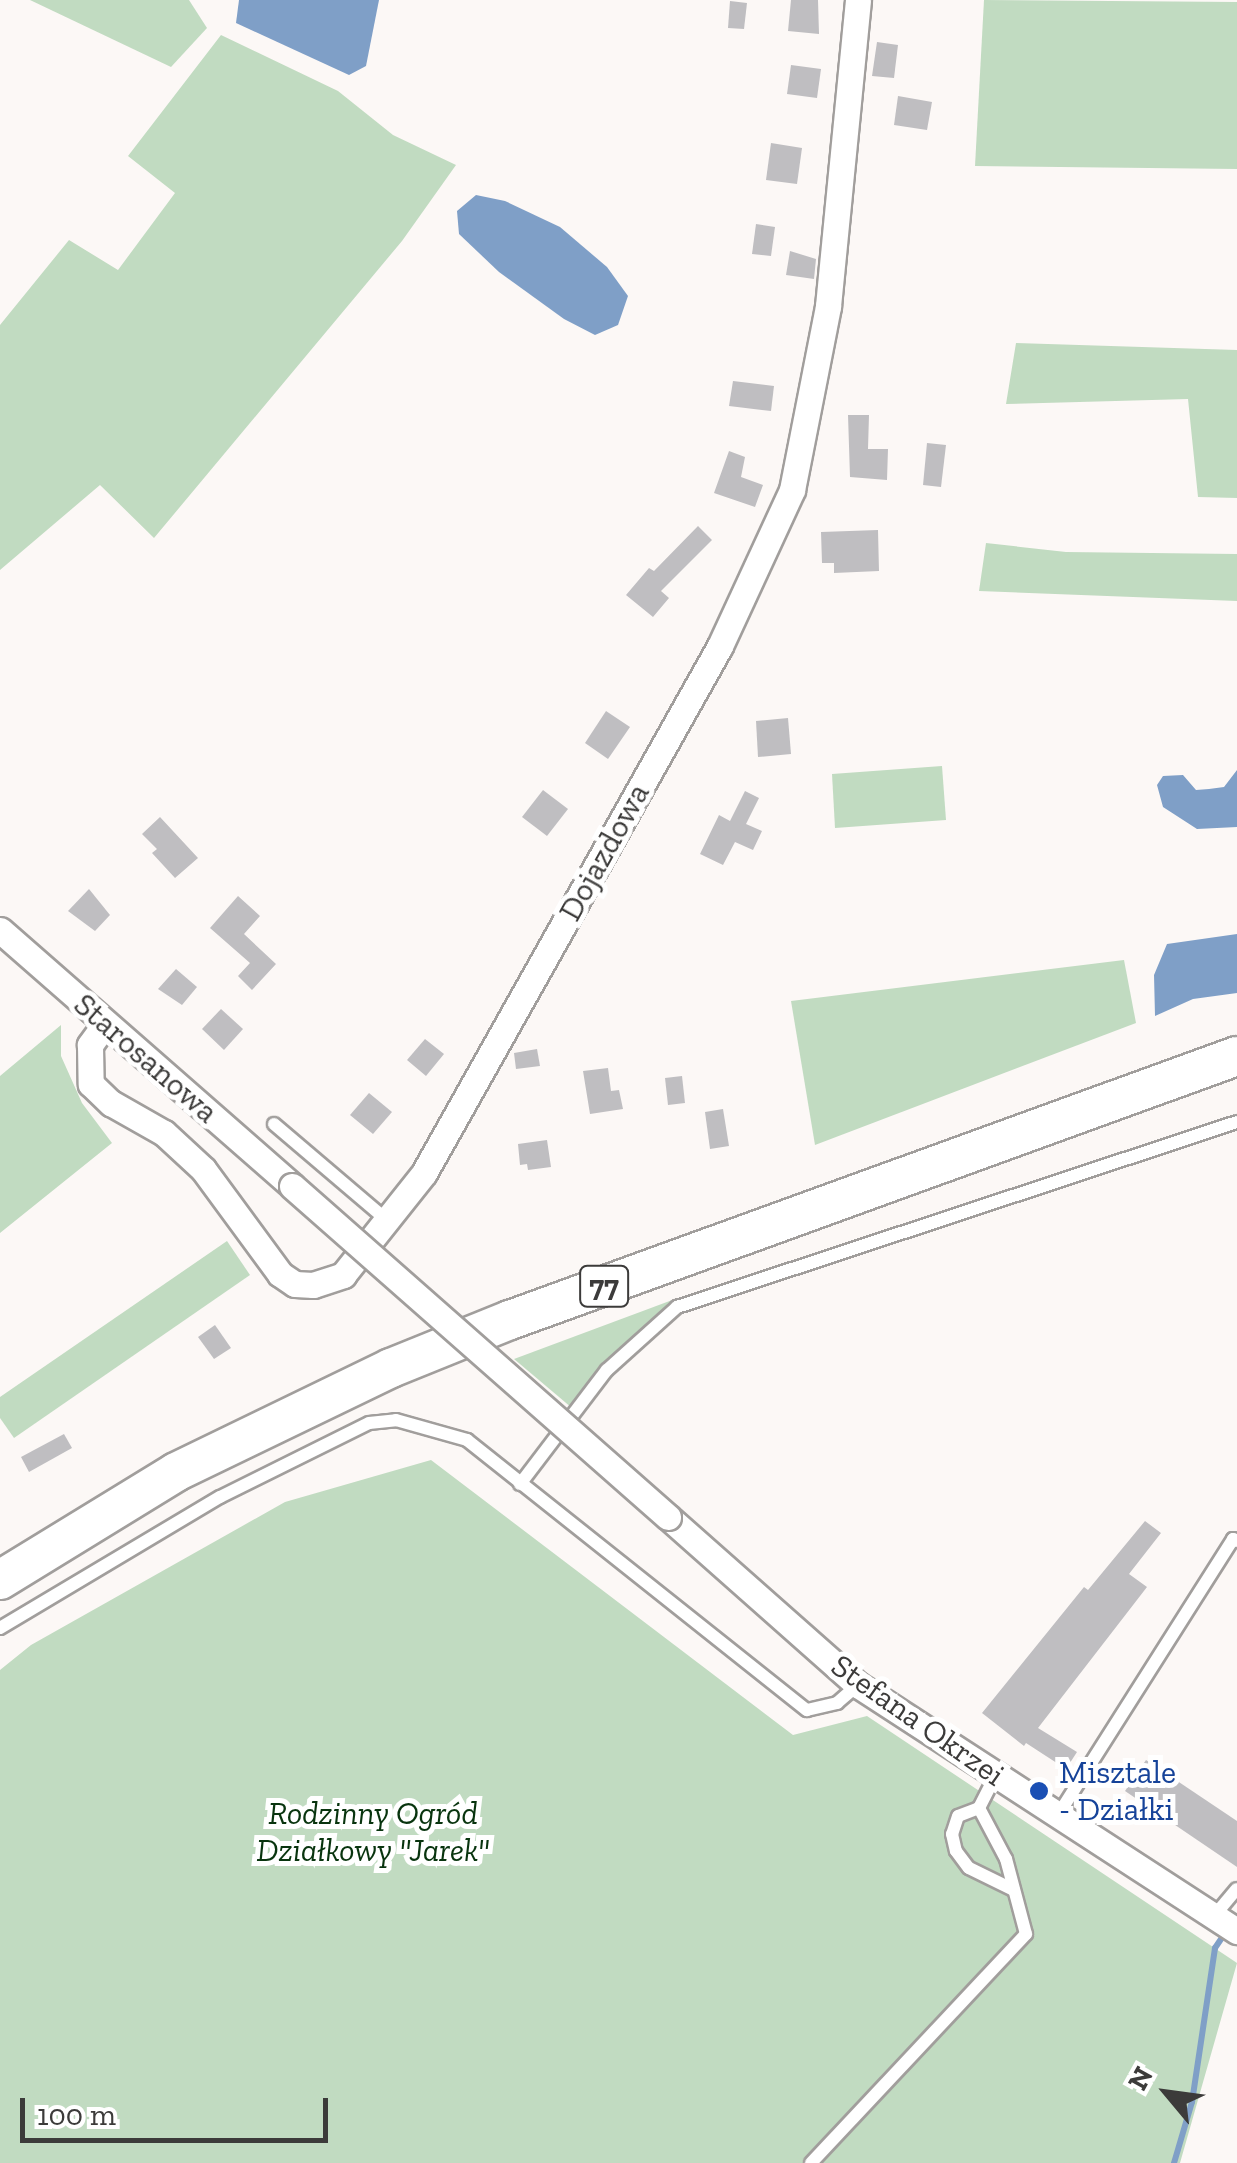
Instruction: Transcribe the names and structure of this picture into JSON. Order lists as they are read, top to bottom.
{
  "streets": {
    "main road": ["77"],
    "street": ["Dojazdowa", "Starosanowa", "Stefana Okrzei"]
  },
  "crossings": [
    ["Dojazdowa", "Starosanowa"],
    ["Starosanowa", "Stefana Okrzei"]
  ],
  "parks": ["Rodzinny Ogród Działkowy \"Jarek\""],
  "places": ["Misztale - Działki"],
  "scale_bar": "100 m",
  "north": "top left"
}
